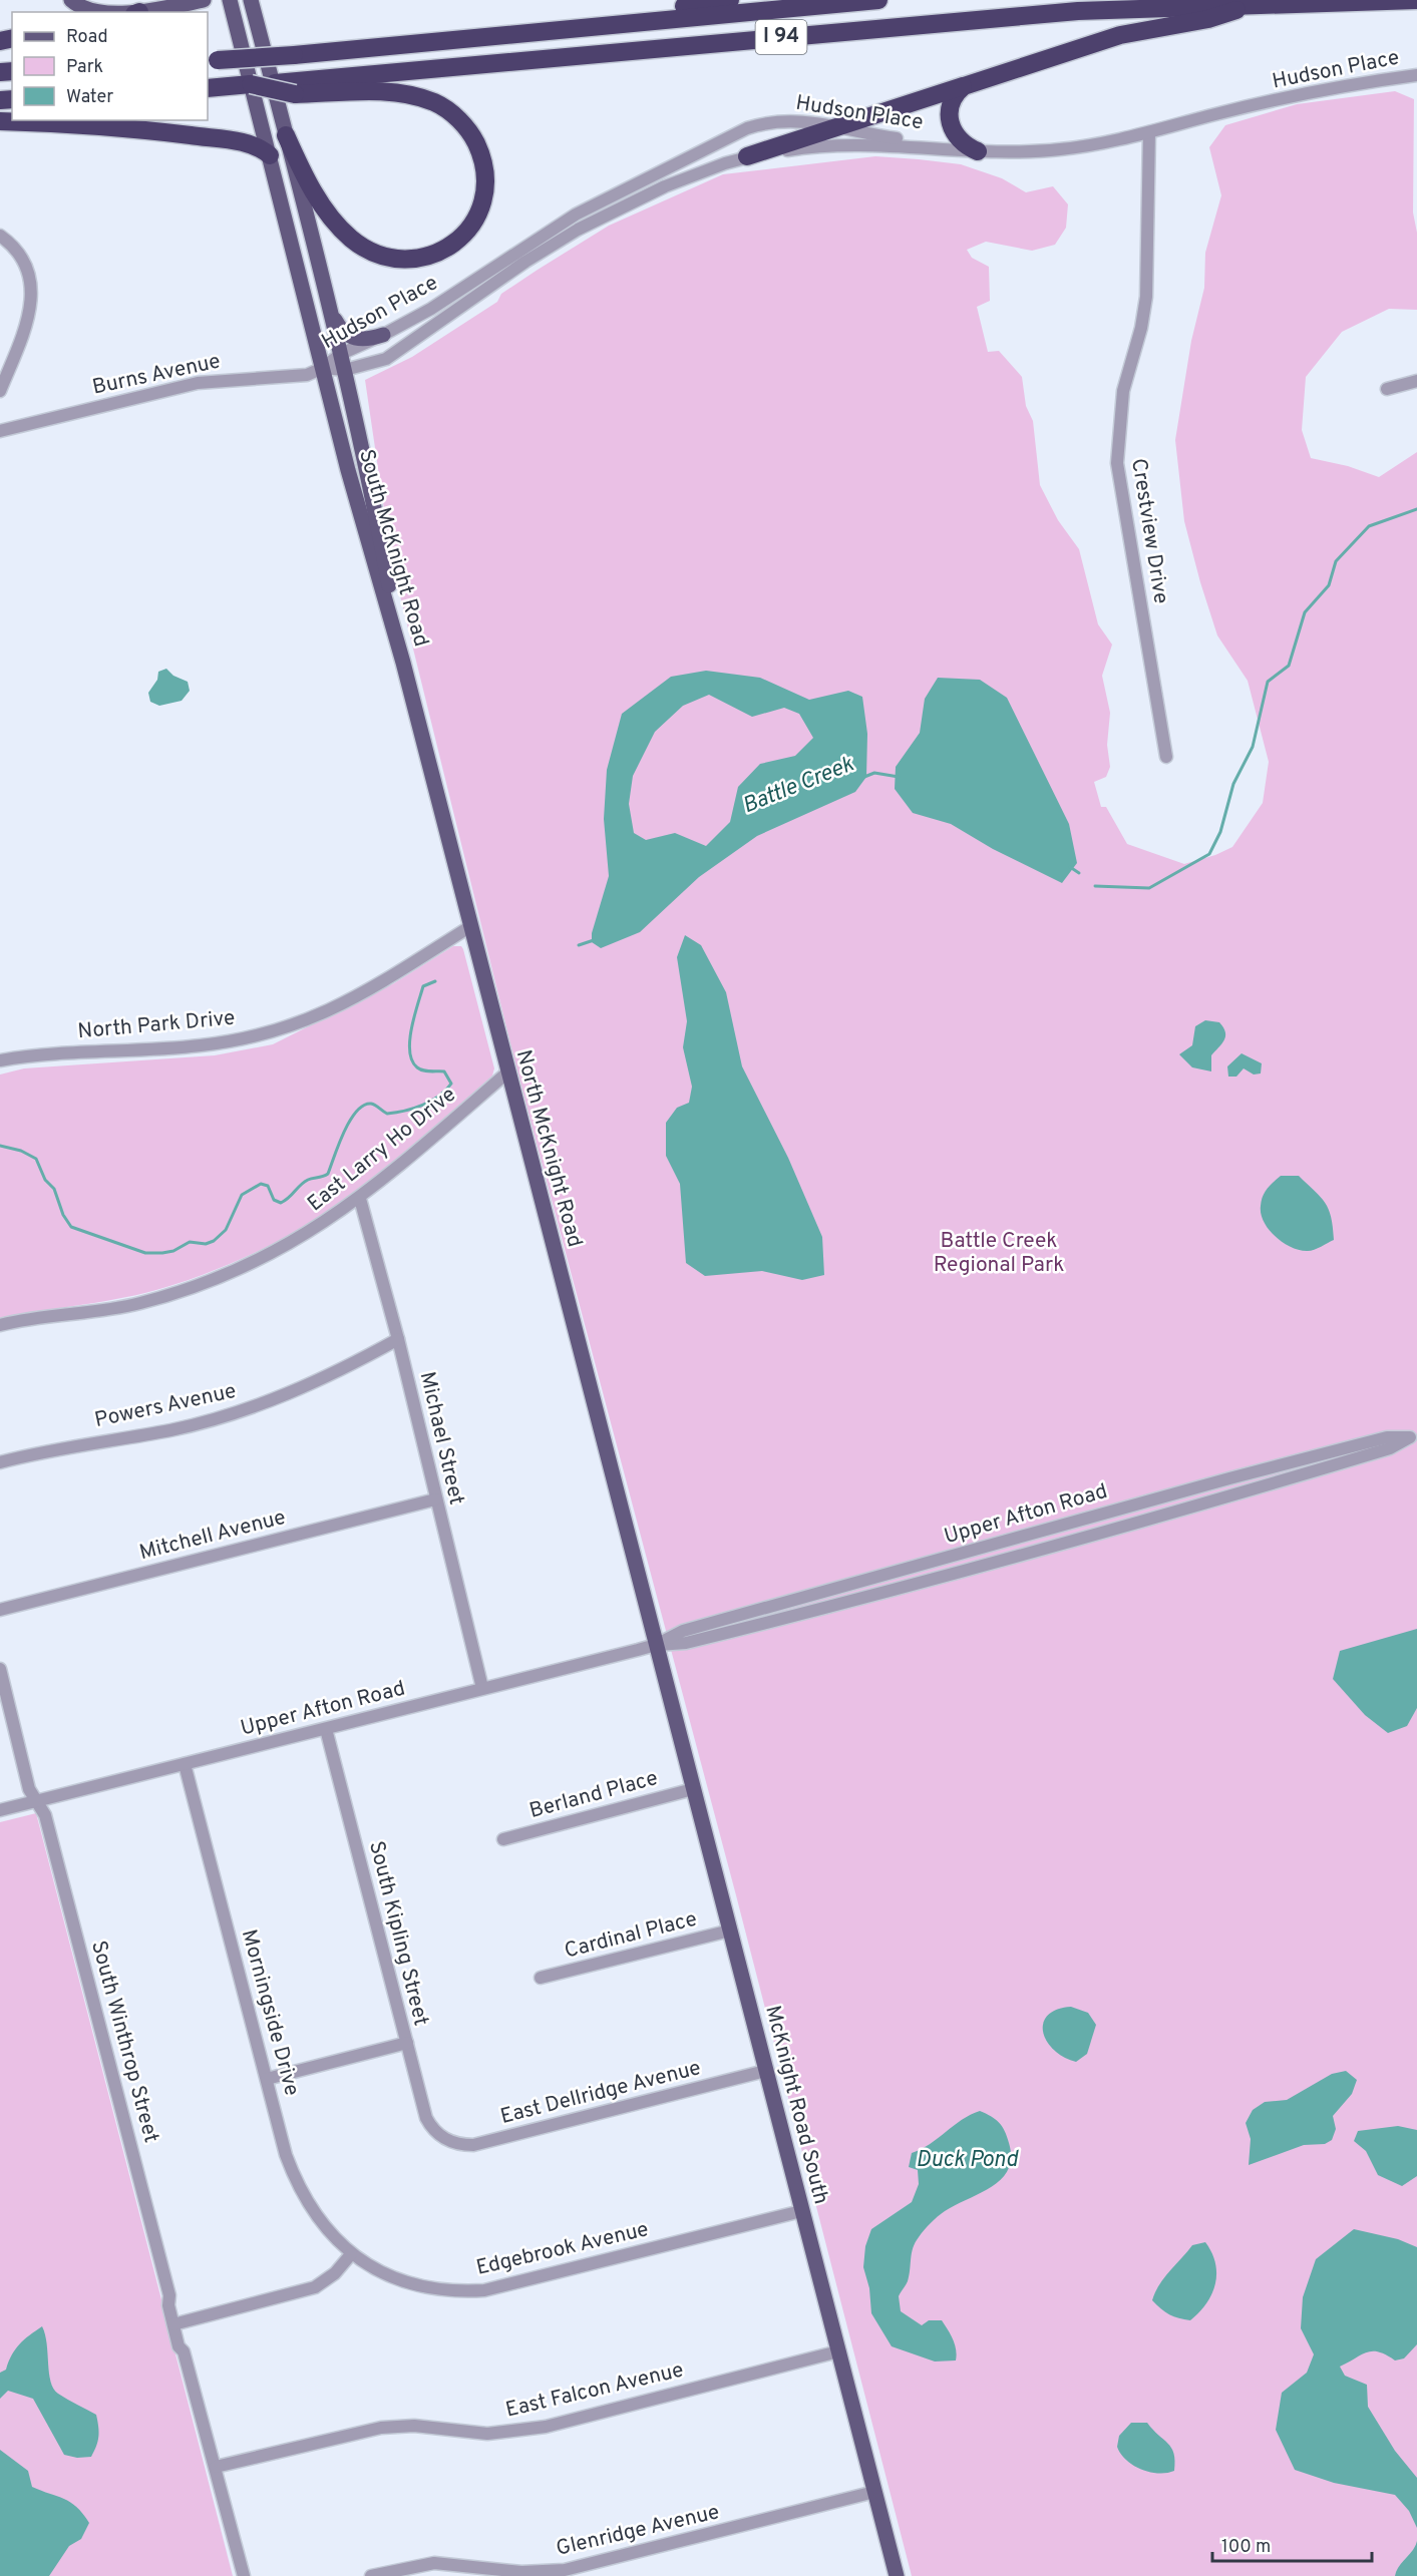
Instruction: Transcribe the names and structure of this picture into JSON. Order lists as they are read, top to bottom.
{
  "streets": {
    "highway": ["I 94"],
    "main road": ["South McKnight Road", "North McKnight Road", "McKnight Road South"],
    "street": [
      "Hudson Place",
      "Burns Avenue",
      "Crestview Drive",
      "North Park Drive",
      "East Larry Ho Drive",
      "Powers Avenue",
      "Michael Street",
      "Upper Afton Road",
      "Mitchell Avenue",
      "Berland Place",
      "South Kipling Street",
      "Cardinal Place",
      "Morningside Drive",
      "South Winthrop Street",
      "East Dellridge Avenue",
      "Edgebrook Avenue",
      "East Falcon Avenue",
      "Glenridge Avenue"
    ]
  },
  "crossings": [
    ["Hudson Place", "Burns Avenue"],
    ["Hudson Place", "Crestview Drive"],
    ["Hudson Place", "South McKnight Road"],
    ["Burns Avenue", "South McKnight Road"],
    ["South McKnight Road", "North McKnight Road"],
    ["North Park Drive", "North McKnight Road"],
    ["North McKnight Road", "East Larry Ho Drive"],
    ["North McKnight Road", "Upper Afton Road"],
    ["North McKnight Road", "McKnight Road South"],
    ["East Larry Ho Drive", "Michael Street"],
    ["Powers Avenue", "Michael Street"],
    ["Michael Street", "Upper Afton Road"],
    ["Michael Street", "Mitchell Avenue"],
    ["Upper Afton Road", "South Kipling Street"],
    ["Upper Afton Road", "Morningside Drive"],
    ["Upper Afton Road", "South Winthrop Street"],
    ["Upper Afton Road", "McKnight Road South"],
    ["Berland Place", "McKnight Road South"],
    ["South Kipling Street", "East Dellridge Avenue"],
    ["Cardinal Place", "McKnight Road South"],
    ["Morningside Drive", "Edgebrook Avenue"],
    ["South Winthrop Street", "East Falcon Avenue"],
    ["East Dellridge Avenue", "McKnight Road South"],
    ["McKnight Road South", "Edgebrook Avenue"],
    ["McKnight Road South", "East Falcon Avenue"],
    ["McKnight Road South", "Glenridge Avenue"]
  ],
  "water": ["Battle Creek", "Duck Pond"],
  "parks": ["Battle Creek Regional Park"],
  "legend": ["Road", "Park", "Water"],
  "scale_bar": "100 m"
}
